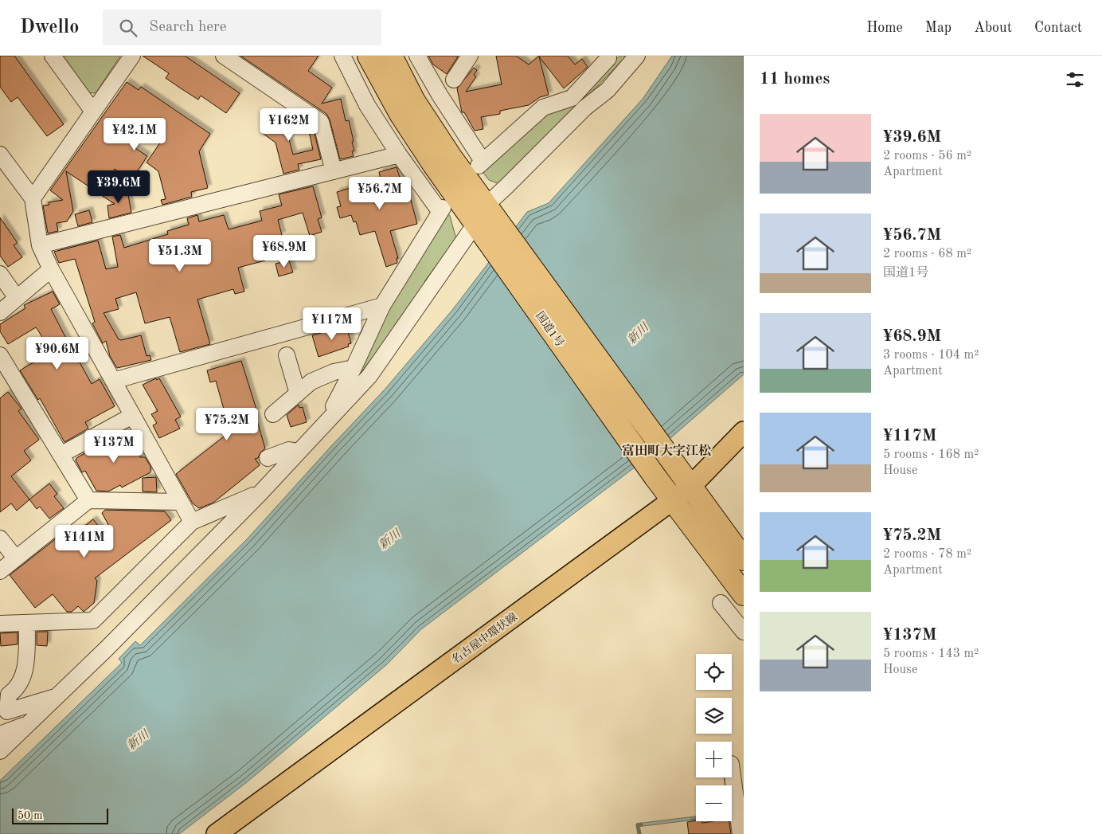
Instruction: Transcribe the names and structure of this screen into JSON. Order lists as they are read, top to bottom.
{
  "streets": {
    "highway": ["国道1号"],
    "main road": ["名古屋中環状線"]
  },
  "crossings": [
    ["国道1号", "名古屋中環状線"]
  ],
  "districts": ["富田町大字江松"],
  "water": ["新川"],
  "scale_bar": "50 m",
  "page": {
    "header": "Dwello",
    "search": "Search here",
    "nav": [
      "Home",
      "Map",
      "About",
      "Contact"
    ],
    "heading": "11 homes",
    "list": [
      {
        "name": "¥39.6M",
        "note": "2 rooms · 56 m² · Apartment"
      },
      {
        "name": "¥56.7M",
        "note": "2 rooms · 68 m² · 国道1号"
      },
      {
        "name": "¥68.9M",
        "note": "3 rooms · 104 m² · Apartment"
      },
      {
        "name": "¥117M",
        "note": "5 rooms · 168 m² · House"
      },
      {
        "name": "¥75.2M",
        "note": "2 rooms · 78 m² · Apartment"
      },
      {
        "name": "¥137M",
        "note": "5 rooms · 143 m² · House"
      }
    ],
    "price": [
      "¥162M",
      "¥42.1M",
      "¥39.6M",
      "¥56.7M",
      "¥68.9M",
      "¥51.3M",
      "¥117M",
      "¥90.6M",
      "¥75.2M",
      "¥137M",
      "¥141M"
    ],
    "map_buttons": ["+", "−"],
    "scale": "50 m"
  }
}
